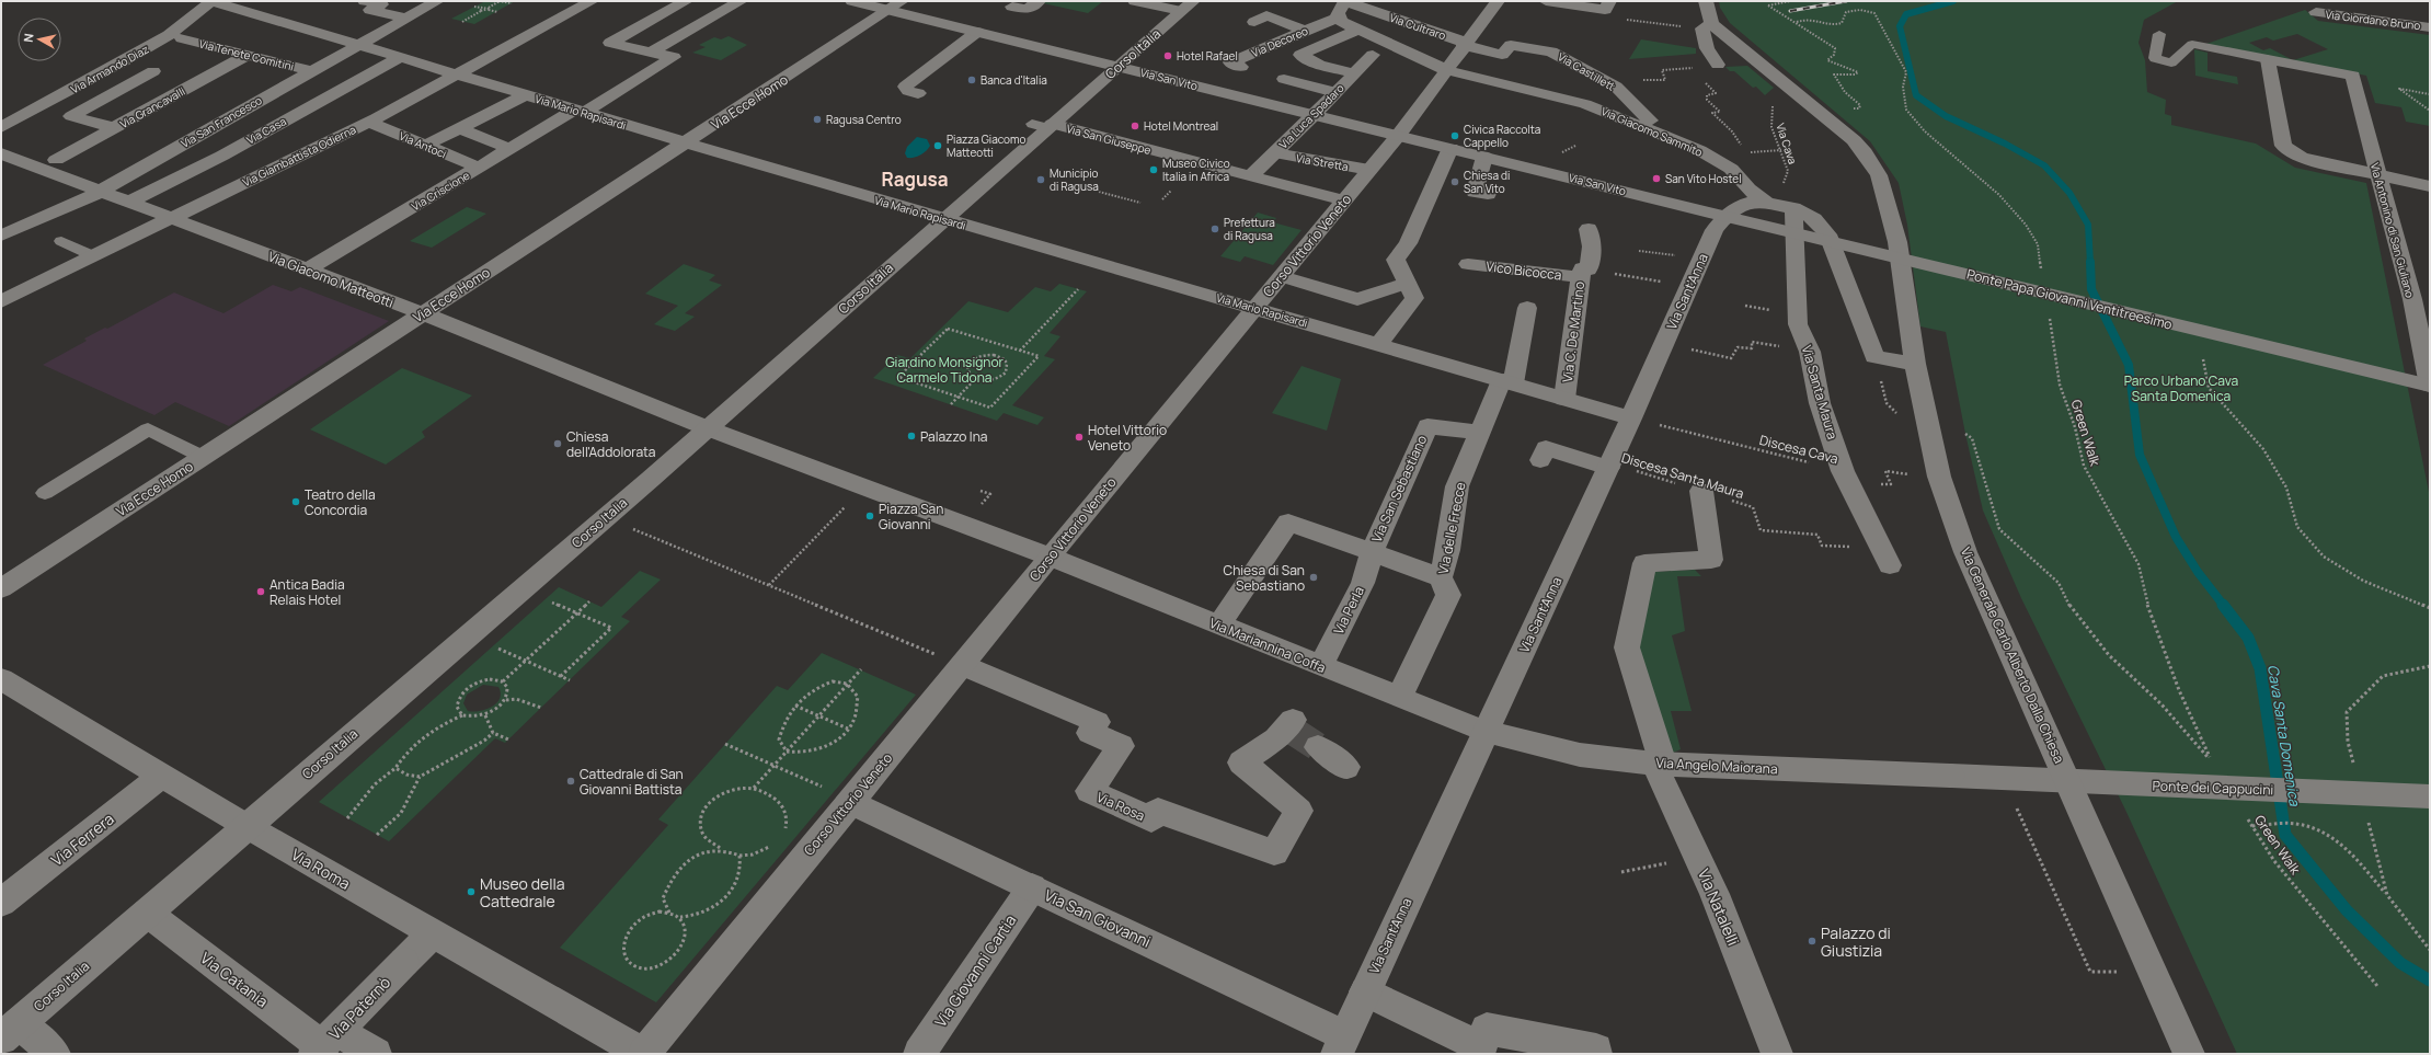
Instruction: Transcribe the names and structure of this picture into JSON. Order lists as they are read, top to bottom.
{
  "streets": {
    "street": [
      "Via Giordano Bruno",
      "Via Cultraro",
      "Via Decoreo",
      "Corso Italia",
      "Via Tenete Comitini",
      "Via Armando Diaz",
      "Via Castillett",
      "Via San Vito",
      "Via Ecce Homo",
      "Via Grancavalli",
      "Via Mario Rapisardi",
      "Via Luca Spadaro",
      "Via San Francesco",
      "Via Casa",
      "Via Giacomo Sammito",
      "Via San Giuseppe",
      "Via Antoci",
      "Via Giambattista Odierna",
      "Via Stretta",
      "Via Criscione",
      "Via Antonino di San Giuliano",
      "Corso Vittorio Veneto",
      "Vico Bicocca",
      "Via Giacomo Matteotti",
      "Via Sant'Anna",
      "Ponte Papa Giovanni Ventitreesimo",
      "Via C. De Martino",
      "Via Santa Maura",
      "Via San Sebastiano",
      "Via delle Frecce",
      "Via Perla",
      "Via Mariannina Coffa",
      "Via Generale Carlo Alberto Dalla Chiesa",
      "Via Angelo Maiorana",
      "Ponte dei Cappucini",
      "Via Rosa",
      "Via Ferrera",
      "Via Roma",
      "Via Natalelli",
      "Via San Giovanni",
      "Via Giovanni Cartia",
      "Via Catania",
      "Via Paternò"
    ],
    "path": [
      "Via Cava",
      "Green Walk",
      "Discesa Cava",
      "Discesa Santa Maura"
    ]
  },
  "crossings": [
    ["Via Cultraro", "Via Decoreo"],
    ["Via Cultraro", "Via Castillett"],
    ["Via Cultraro", "Via Giacomo Sammito"],
    ["Via Cultraro", "Corso Vittorio Veneto"],
    ["Via Decoreo", "Via Giacomo Sammito"],
    ["Corso Italia", "Via San Vito"],
    ["Corso Italia", "Via Mario Rapisardi"],
    ["Corso Italia", "Via San Giuseppe"],
    ["Corso Italia", "Via Giacomo Matteotti"],
    ["Corso Italia", "Via Roma"],
    ["Corso Italia", "Via Catania"],
    ["Via Tenete Comitini", "Via Grancavalli"],
    ["Via Tenete Comitini", "Via San Francesco"],
    ["Via Armando Diaz", "Via Mario Rapisardi"],
    ["Via Castillett", "Corso Vittorio Veneto"],
    ["Via San Vito", "Via Ecce Homo"],
    ["Via San Vito", "Via Luca Spadaro"],
    ["Via San Vito", "Corso Vittorio Veneto"],
    ["Via San Vito", "Ponte Papa Giovanni Ventitreesimo"],
    ["Via Ecce Homo", "Via Mario Rapisardi"],
    ["Via Ecce Homo", "Via Giacomo Matteotti"],
    ["Via Mario Rapisardi", "Via San Francesco"],
    ["Via Mario Rapisardi", "Via Casa"],
    ["Via Mario Rapisardi", "Via Giambattista Odierna"],
    ["Via Mario Rapisardi", "Via Criscione"],
    ["Via Mario Rapisardi", "Corso Vittorio Veneto"],
    ["Via Mario Rapisardi", "Via Sant'Anna"],
    ["Via Mario Rapisardi", "Via C. De Martino"],
    ["Via Mario Rapisardi", "Discesa Cava"],
    ["Via Mario Rapisardi", "Via delle Frecce"],
    ["Via Luca Spadaro", "Via San Giuseppe"],
    ["Via Luca Spadaro", "Via Stretta"],
    ["Via San Francesco", "Via Giacomo Matteotti"],
    ["Via Casa", "Via Giacomo Matteotti"],
    ["Via Giacomo Sammito", "Via Cava"],
    ["Via Giacomo Sammito", "Corso Vittorio Veneto"],
    ["Via Giacomo Sammito", "Via Sant'Anna"],
    ["Via San Giuseppe", "Corso Vittorio Veneto"],
    ["Via Cava", "Via Sant'Anna"],
    ["Via Antoci", "Via Giambattista Odierna"],
    ["Via Antoci", "Via Criscione"],
    ["Via Giambattista Odierna", "Via Giacomo Matteotti"],
    ["Via Stretta", "Corso Vittorio Veneto"],
    ["Via Criscione", "Via Giacomo Matteotti"],
    ["Via Antonino di San Giuliano", "Ponte Papa Giovanni Ventitreesimo"],
    ["Corso Vittorio Veneto", "Via Mariannina Coffa"],
    ["Corso Vittorio Veneto", "Via Rosa"],
    ["Corso Vittorio Veneto", "Via Roma"],
    ["Corso Vittorio Veneto", "Via San Giovanni"],
    ["Vico Bicocca", "Via C. De Martino"],
    ["Via Giacomo Matteotti", "Via Mariannina Coffa"],
    ["Via Sant'Anna", "Via C. De Martino"],
    ["Via Sant'Anna", "Discesa Cava"],
    ["Via Sant'Anna", "Discesa Santa Maura"],
    ["Via Sant'Anna", "Via Mariannina Coffa"],
    ["Via Sant'Anna", "Via Angelo Maiorana"],
    ["Via Sant'Anna", "Via San Giovanni"],
    ["Via Santa Maura", "Discesa Cava"],
    ["Via Santa Maura", "Discesa Santa Maura"],
    ["Discesa Cava", "Via Generale Carlo Alberto Dalla Chiesa"],
    ["Discesa Santa Maura", "Via Natalelli"],
    ["Via San Sebastiano", "Via delle Frecce"],
    ["Via San Sebastiano", "Via Perla"],
    ["Via San Sebastiano", "Via Mariannina Coffa"],
    ["Via delle Frecce", "Via Mariannina Coffa"],
    ["Via Perla", "Via Mariannina Coffa"],
    ["Via Mariannina Coffa", "Via Angelo Maiorana"],
    ["Via Angelo Maiorana", "Ponte dei Cappucini"],
    ["Via Angelo Maiorana", "Via Natalelli"],
    ["Via Ferrera", "Via Roma"],
    ["Via Roma", "Via Paternò"],
    ["Via San Giovanni", "Via Giovanni Cartia"],
    ["Via Catania", "Via Paternò"]
  ],
  "districts": ["Ragusa"],
  "water": ["Cava Santa Domenica"],
  "parks": ["Giardino Monsignor Carmelo Tidona", "Parco Urbano Cava Santa Domenica"],
  "places": [
    "Hotel Rafael",
    "Banca d'Italia",
    "Ragusa Centro",
    "Hotel Montreal",
    "Civica Raccolta Cappello",
    "Piazza Giacomo Matteotti",
    "Museo Civico Italia in Africa",
    "San Vito Hostel",
    "Municipio di Ragusa",
    "Chiesa di San Vito",
    "Prefettura di Ragusa",
    "Palazzo Ina",
    "Hotel Vittorio Veneto",
    "Chiesa dell'Addolorata",
    "Teatro della Concordia",
    "Piazza San Giovanni",
    "Chiesa di San Sebastiano",
    "Antica Badia Relais Hotel",
    "Cattedrale di San Giovanni Battista",
    "Museo della Cattedrale",
    "Palazzo di Giustizia"
  ],
  "north": "left"
}
